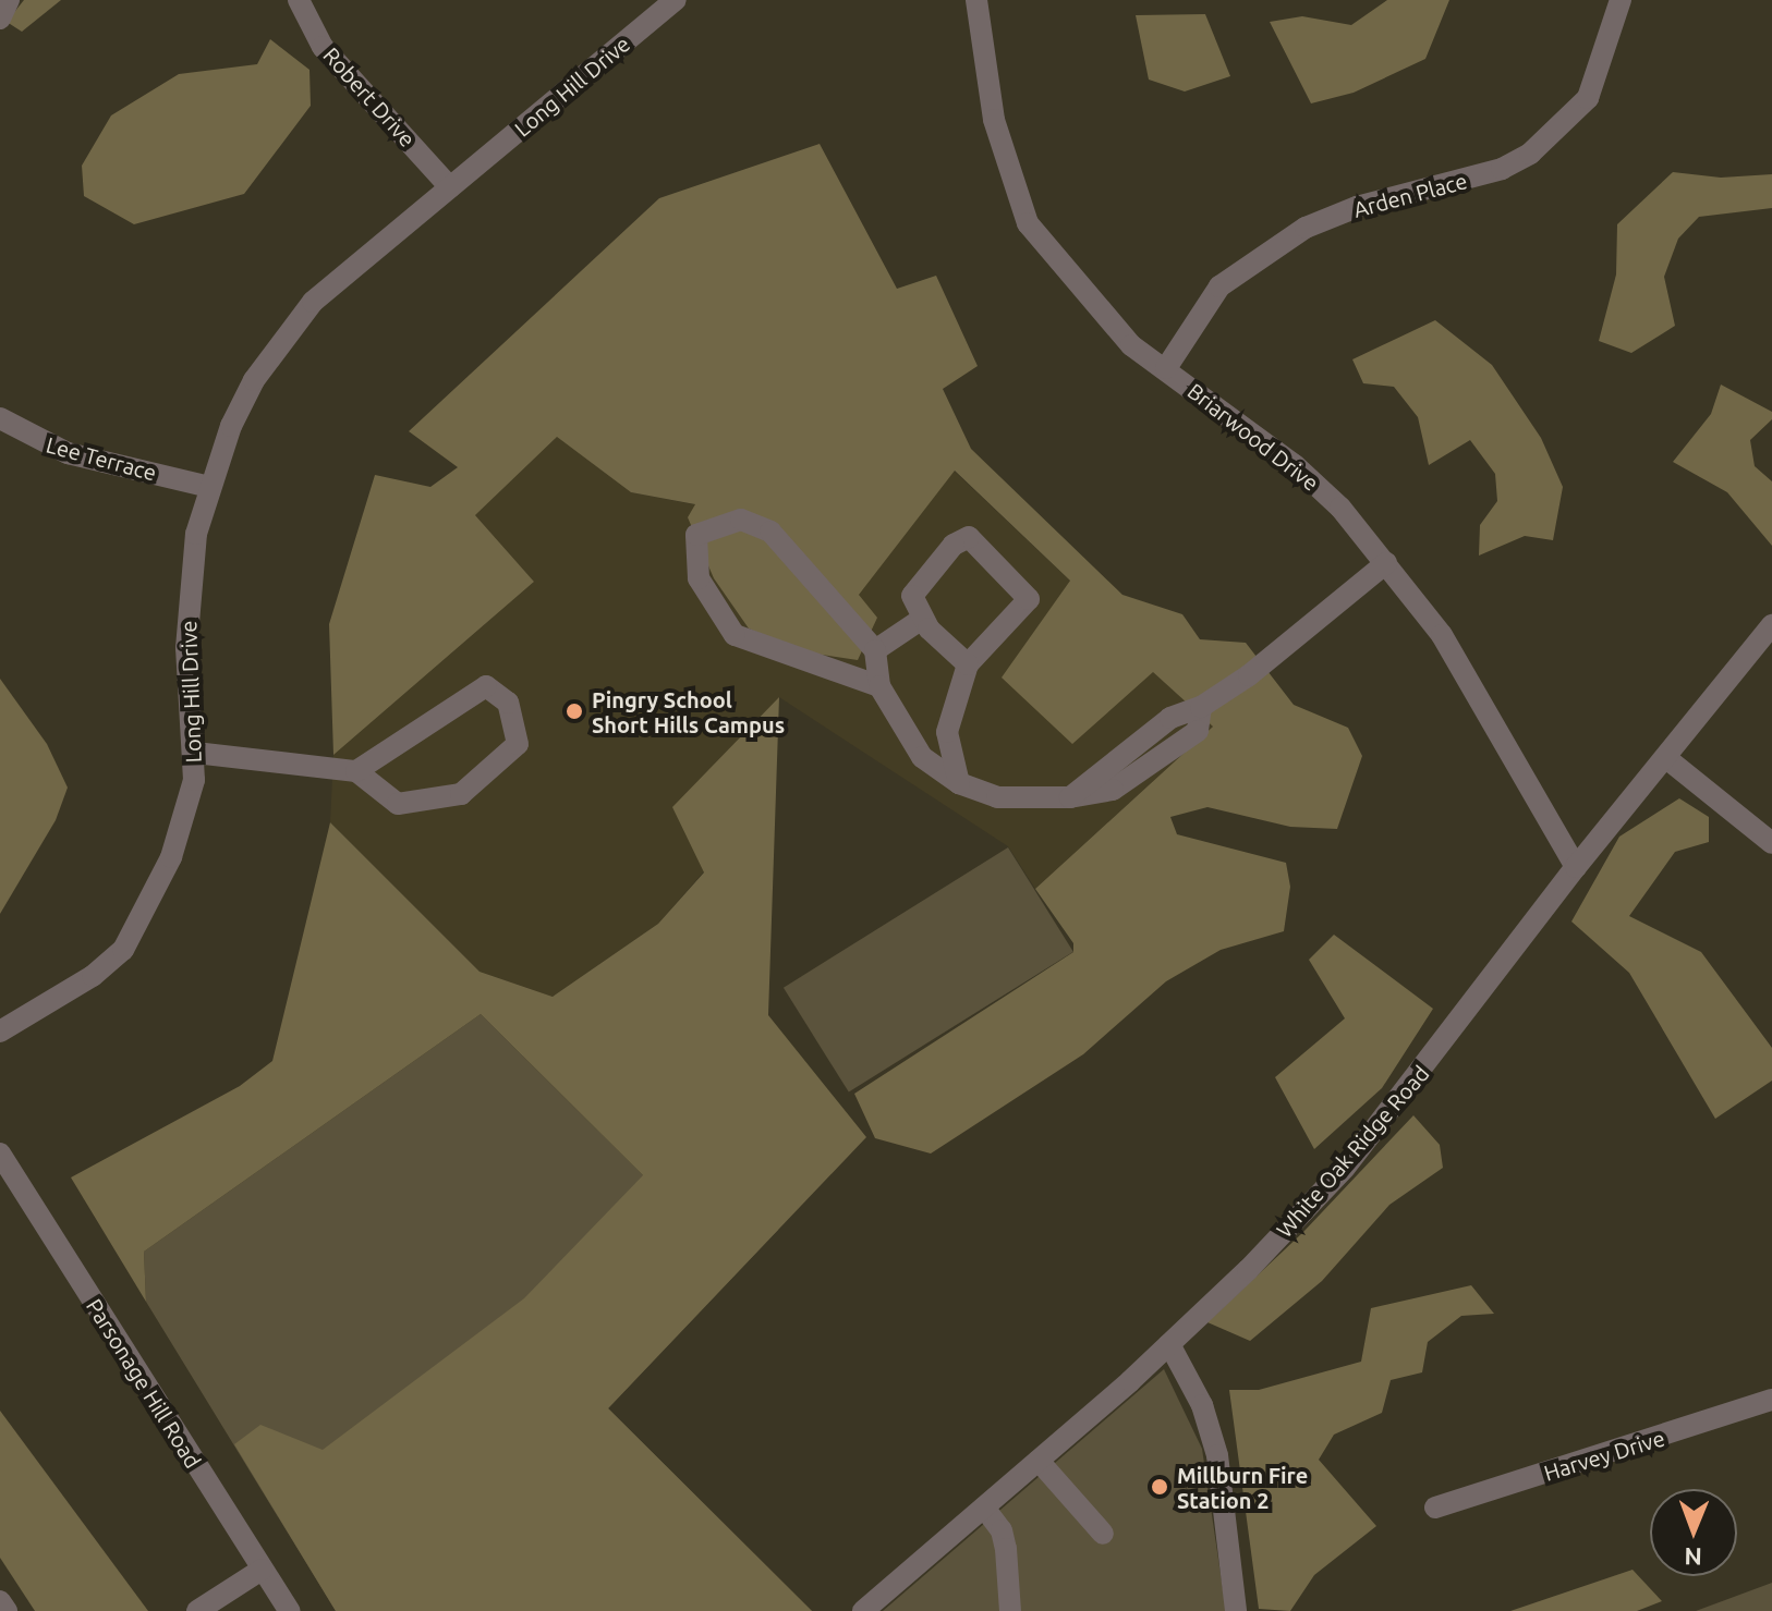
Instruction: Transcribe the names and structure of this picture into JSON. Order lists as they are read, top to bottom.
{
  "streets": {
    "street": [
      "Long Hill Drive",
      "Robert Drive",
      "Arden Place",
      "Briarwood Drive",
      "Lee Terrace",
      "White Oak Ridge Road",
      "Parsonage Hill Road",
      "Harvey Drive"
    ]
  },
  "crossings": [
    ["Long Hill Drive", "Robert Drive"],
    ["Long Hill Drive", "Lee Terrace"],
    ["Arden Place", "Briarwood Drive"],
    ["Briarwood Drive", "White Oak Ridge Road"]
  ],
  "places": ["Pingry School Short Hills Campus", "Millburn Fire Station 2"],
  "north": "bottom"
}
